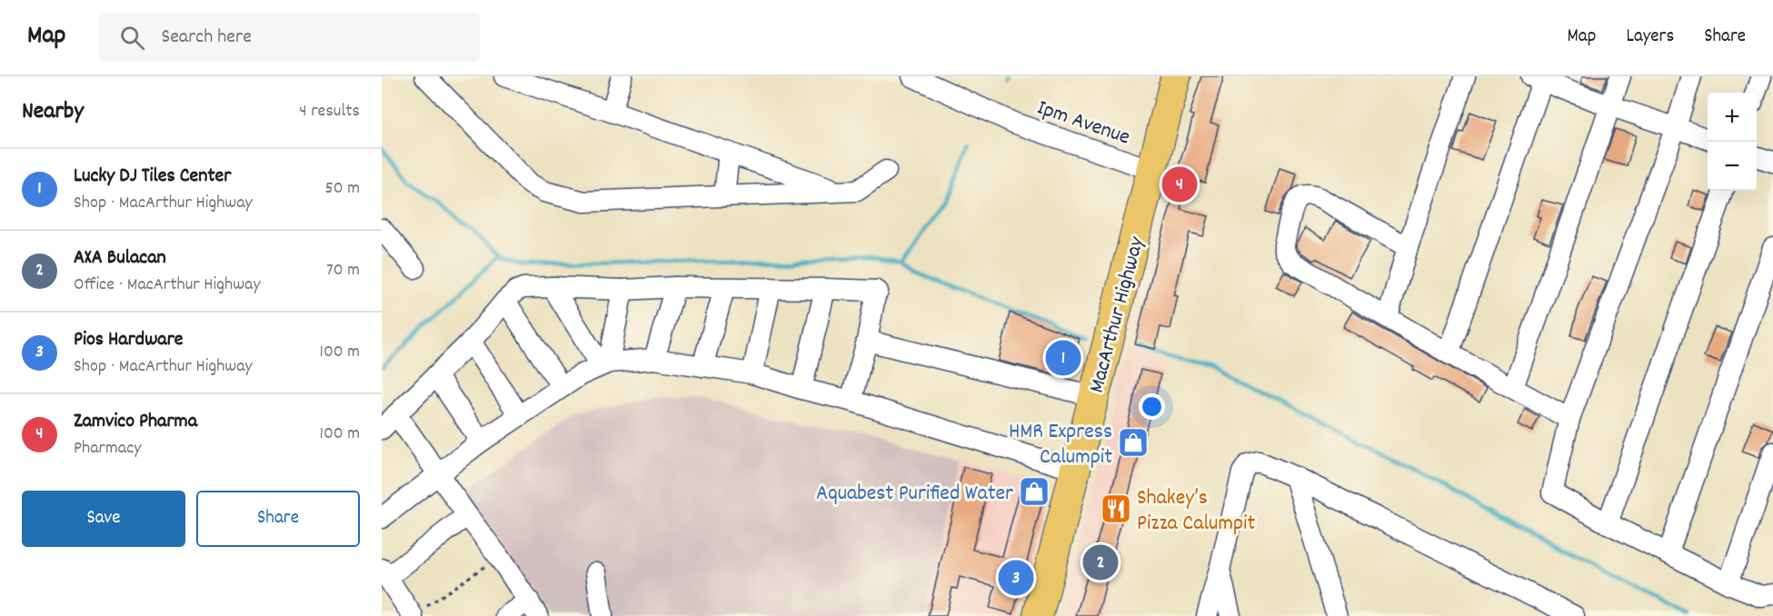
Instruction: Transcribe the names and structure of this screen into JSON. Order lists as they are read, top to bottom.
{
  "streets": {
    "highway": ["MacArthur Highway"],
    "street": ["Ipm Avenue"]
  },
  "crossings": [
    ["Ipm Avenue", "MacArthur Highway"]
  ],
  "places": {
    "shop": ["HMR Express Calumpit", "Aquabest Purified Water"],
    "restaurant": ["Shakey’s Pizza Calumpit"]
  },
  "page": {
    "header": "Map",
    "search": "Search here",
    "nav": ["Map", "Layers", "Share"],
    "heading": ["Nearby", "4 results"],
    "map_buttons": ["+", "−"],
    "list": [
      {
        "mark": "1",
        "name": "Lucky DJ Tiles Center",
        "note": "Shop · MacArthur Highway",
        "value": "50 m"
      },
      {
        "mark": "2",
        "name": "AXA Bulacan",
        "note": "Office · MacArthur Highway",
        "value": "70 m"
      },
      {
        "mark": "3",
        "name": "Pios Hardware",
        "note": "Shop · MacArthur Highway",
        "value": "100 m"
      },
      {
        "mark": "4",
        "name": "Zamvico Pharma",
        "note": "Pharmacy",
        "value": "100 m"
      }
    ],
    "pins": [
      "4",
      "1",
      "2",
      "3"
    ],
    "buttons": ["Save", "Share"]
  }
}
